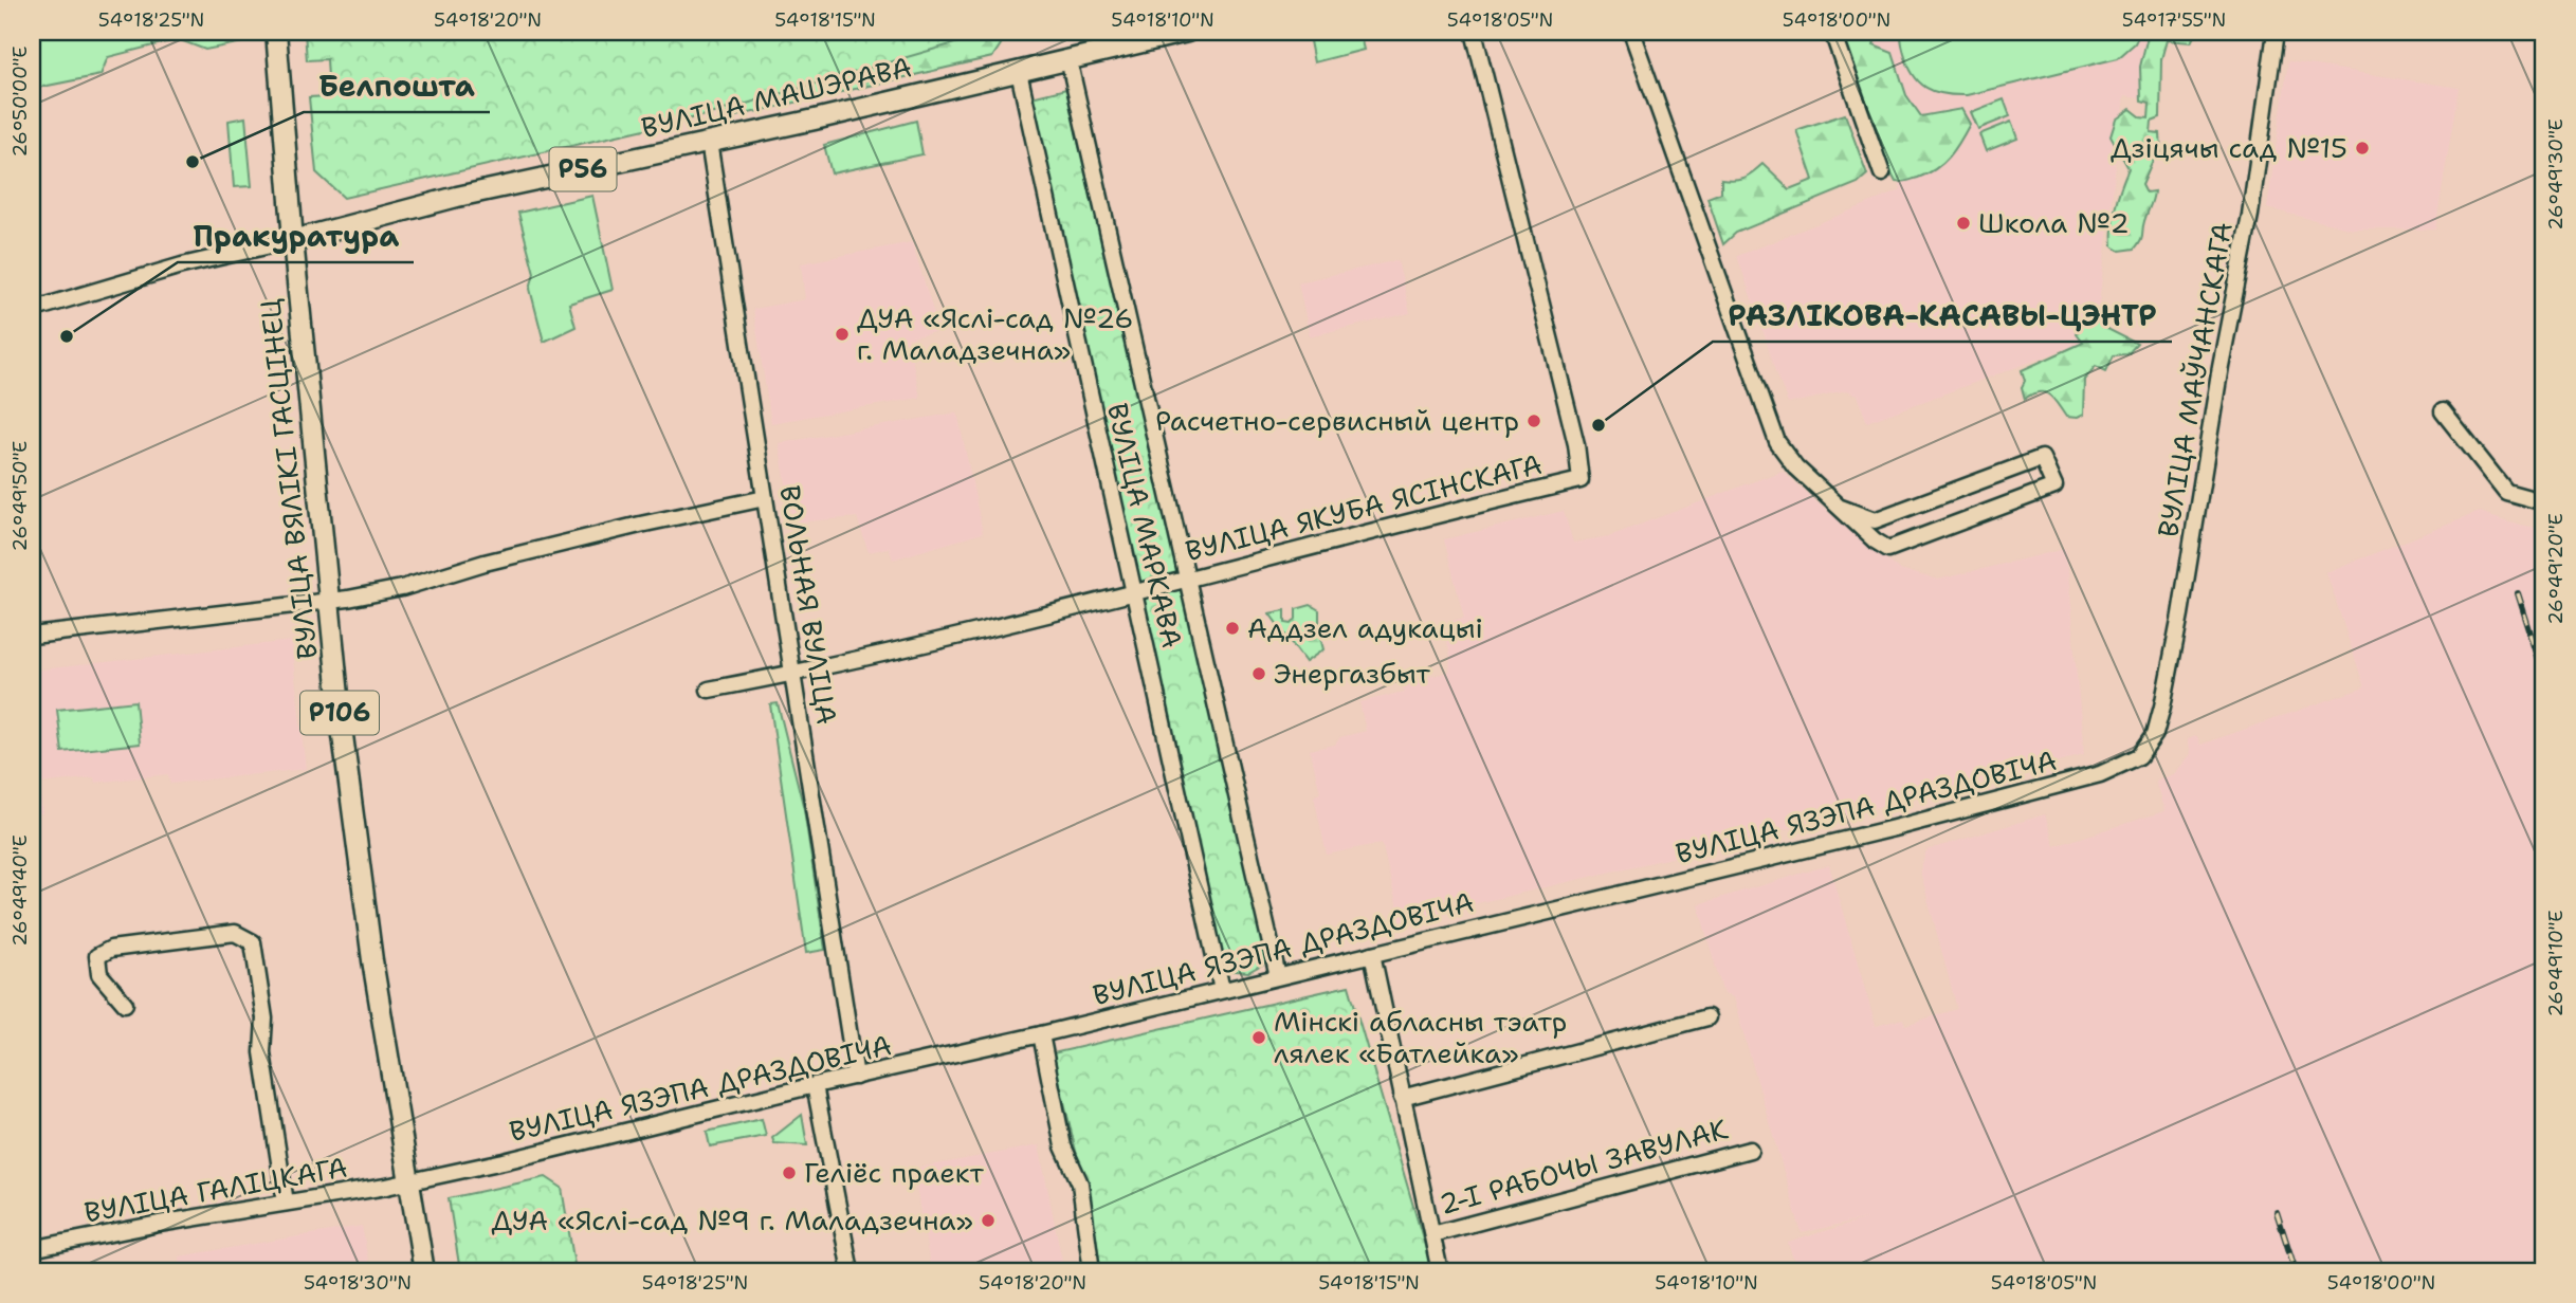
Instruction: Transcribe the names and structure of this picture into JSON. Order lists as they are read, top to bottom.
{
  "streets": {
    "main road": [
      "ВУЛІЦА МАШЭРАВА",
      "Р56",
      "ВУЛІЦА ВЯЛІКІ ГАСЦІНЕЦ",
      "Р106"
    ],
    "street": [
      "ВУЛІЦА МАЎЧАНСКАГА",
      "ВУЛІЦА ЯКУБА ЯСІНСКАГА",
      "ВУЛІЦА МАРКАВА",
      "ВОЛЬНАЯ ВУЛІЦА",
      "ВУЛІЦА ЯЗЭПА ДРАЗДОВІЧА",
      "2-І РАБОЧЫ ЗАВУЛАК",
      "ВУЛІЦА ГАЛІЦКАГА"
    ]
  },
  "crossings": [
    ["ВУЛІЦА МАШЭРАВА", "ВУЛІЦА ВЯЛІКІ ГАСЦІНЕЦ"],
    ["ВУЛІЦА МАШЭРАВА", "ВУЛІЦА МАРКАВА"],
    ["ВУЛІЦА МАШЭРАВА", "ВОЛЬНАЯ ВУЛІЦА"],
    ["ВУЛІЦА МАЎЧАНСКАГА", "ВУЛІЦА ЯЗЭПА ДРАЗДОВІЧА"],
    ["ВУЛІЦА ВЯЛІКІ ГАСЦІНЕЦ", "ВУЛІЦА ЯЗЭПА ДРАЗДОВІЧА"],
    ["ВУЛІЦА ВЯЛІКІ ГАСЦІНЕЦ", "ВУЛІЦА ГАЛІЦКАГА"],
    ["ВУЛІЦА ЯКУБА ЯСІНСКАГА", "ВУЛІЦА МАРКАВА"],
    ["ВУЛІЦА ЯКУБА ЯСІНСКАГА", "ВОЛЬНАЯ ВУЛІЦА"],
    ["ВУЛІЦА МАРКАВА", "ВУЛІЦА ЯЗЭПА ДРАЗДОВІЧА"],
    ["ВОЛЬНАЯ ВУЛІЦА", "ВУЛІЦА ЯЗЭПА ДРАЗДОВІЧА"],
    ["ВУЛІЦА ЯЗЭПА ДРАЗДОВІЧА", "ВУЛІЦА ГАЛІЦКАГА"]
  ],
  "places": [
    "Дзіцячы сад №15",
    "Белпошта",
    "Школа №2",
    "ДУА «Яслі-сад №26 г. Маладзечна»",
    "Пракуратура",
    "Расчетно-сервисный центр",
    "РАЗЛІКОВА-КАСАВЫ-ЦЭНТР",
    "Аддзел адукацыі",
    "Энергазбыт",
    "Мінскі абласны тэатр лялек «Батлейка»",
    "Геліёс праект",
    "ДУА «Яслі-сад №9 г. Маладзечна»"
  ],
  "coordinates": [
    "54°18'25\"N",
    "54°18'20\"N",
    "54°18'15\"N",
    "54°18'10\"N",
    "54°18'05\"N",
    "54°18'00\"N",
    "54°17'55\"N",
    "26°50'00\"E",
    "26°49'30\"E",
    "26°49'50\"E",
    "26°49'20\"E",
    "26°49'40\"E",
    "26°49'10\"E",
    "54°18'30\"N"
  ]
}
